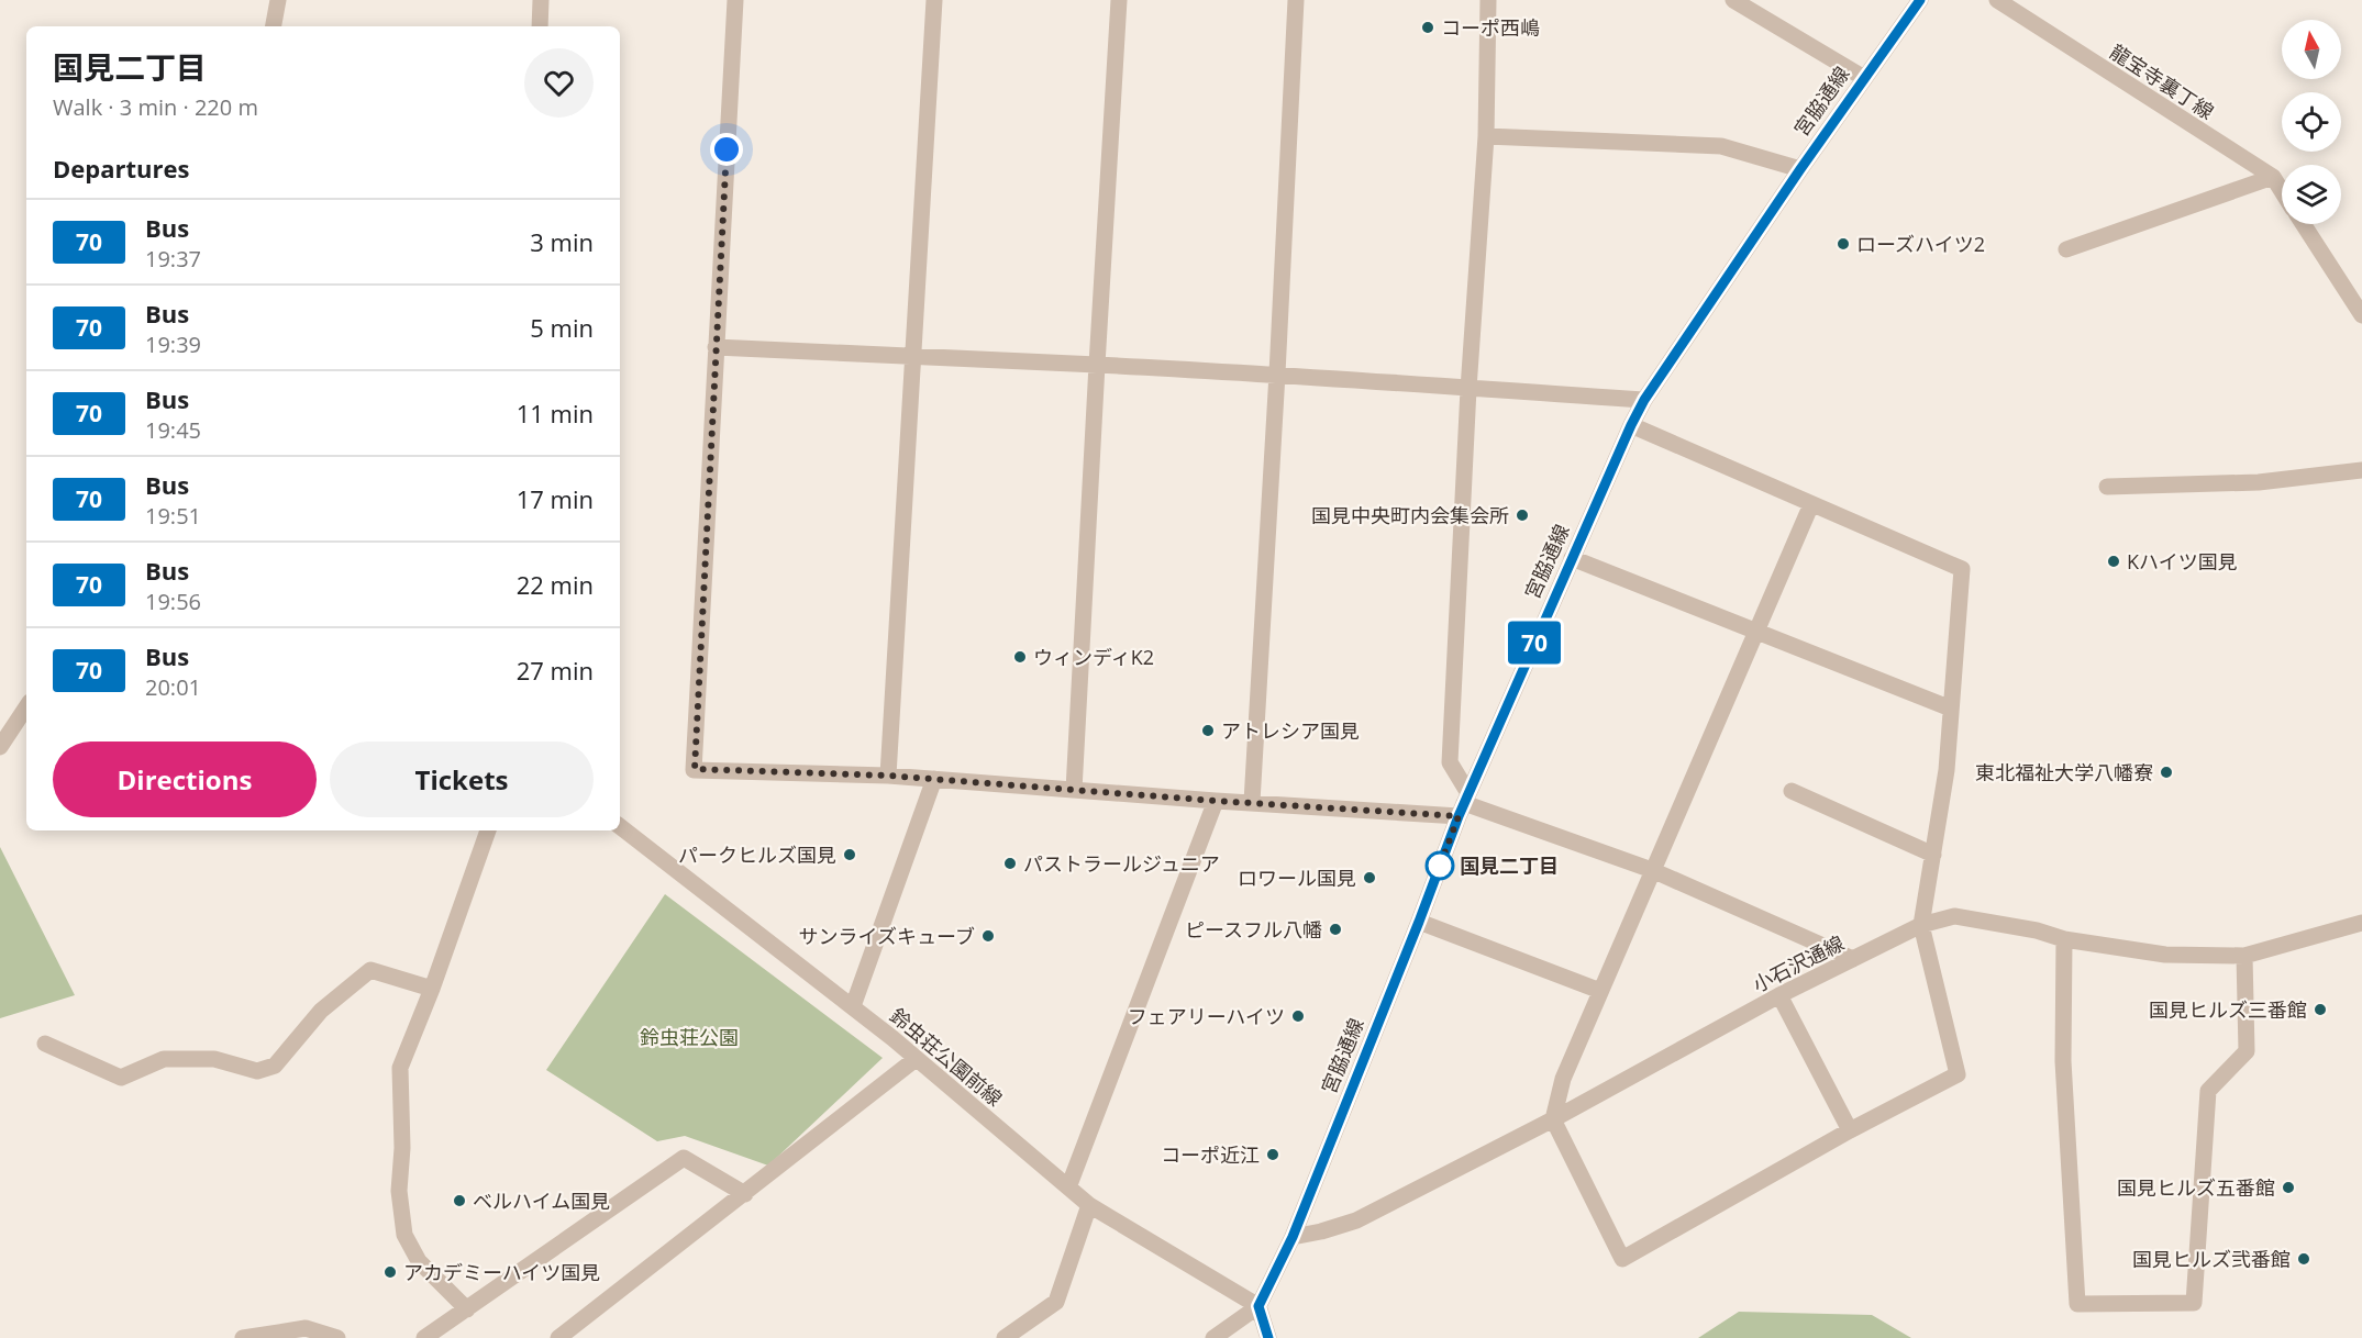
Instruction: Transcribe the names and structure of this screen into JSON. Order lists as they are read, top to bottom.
{
  "streets": {
    "street": [
      "龍宝寺裏丁線",
      "宮脇通線",
      "小石沢通線",
      "鈴虫荘公園前線"
    ]
  },
  "crossings": [
    ["宮脇通線", "小石沢通線"],
    ["宮脇通線", "鈴虫荘公園前線"]
  ],
  "parks": ["鈴虫荘公園"],
  "places": [
    "コーポ西嶋",
    "ローズハイツ2",
    "国見中央町内会集会所",
    "Kハイツ国見",
    "ウィンディK2",
    "アトレシア国見",
    "東北福祉大学八幡寮",
    "パークヒルズ国見",
    "パストラールジュニア",
    "国見二丁目",
    "ロワール国見",
    "ピースフル八幡",
    "サンライズキューブ",
    "国見ヒルズ三番館",
    "フェアリーハイツ",
    "コーポ近江",
    "国見ヒルズ五番館",
    "ベルハイム国見",
    "国見ヒルズ弐番館",
    "アカデミーハイツ国見"
  ],
  "lines": ["bus line 70"],
  "north": "top",
  "page": {
    "on_map": "70",
    "heading": [
      ["国見二丁目", "Walk · 3 min · 220 m"],
      "Departures"
    ],
    "list": [
      {
        "mark": "70",
        "name": "Bus",
        "note": "19:37",
        "value": "3 min"
      },
      {
        "mark": "70",
        "name": "Bus",
        "note": "19:39",
        "value": "5 min"
      },
      {
        "mark": "70",
        "name": "Bus",
        "note": "19:45",
        "value": "11 min"
      },
      {
        "mark": "70",
        "name": "Bus",
        "note": "19:51",
        "value": "17 min"
      },
      {
        "mark": "70",
        "name": "Bus",
        "note": "19:56",
        "value": "22 min"
      },
      {
        "mark": "70",
        "name": "Bus",
        "note": "20:01",
        "value": "27 min"
      }
    ],
    "buttons": ["Directions", "Tickets"]
  }
}
